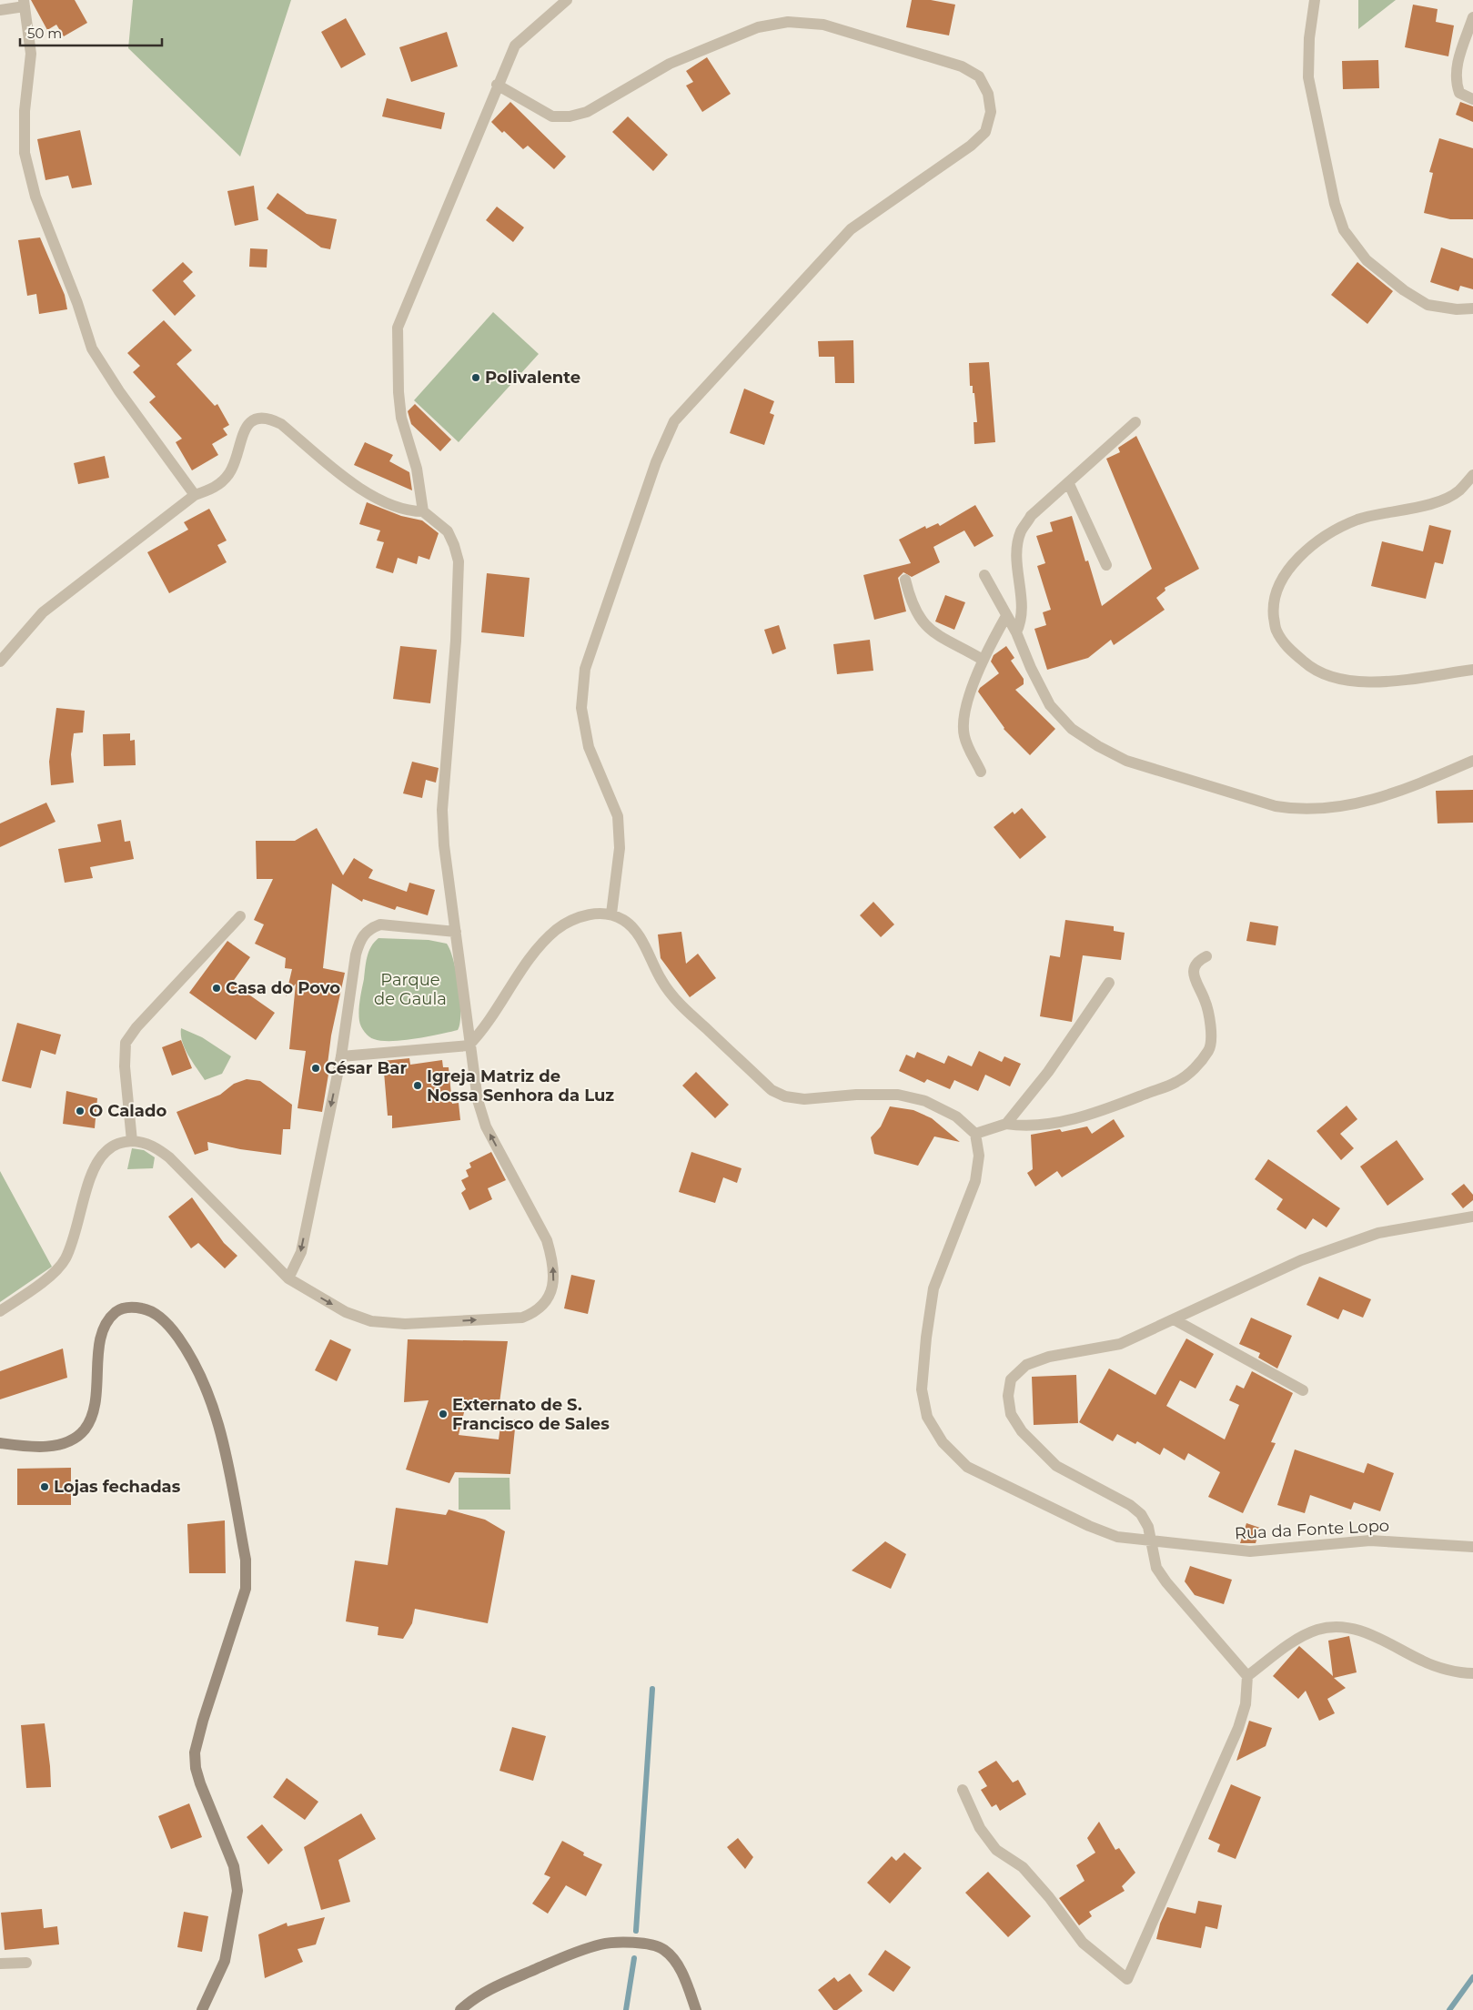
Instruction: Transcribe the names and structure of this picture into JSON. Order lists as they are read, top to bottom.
{
  "streets": {
    "street": ["Rua da Fonte Lopo"]
  },
  "parks": ["Parque de Gaula"],
  "places": [
    "Polivalente",
    "Casa do Povo",
    "César Bar",
    "Igreja Matriz de Nossa Senhora da Luz",
    "O Calado",
    "Externato de S. Francisco de Sales",
    "Lojas fechadas"
  ],
  "scale_bar": "50 m"
}
